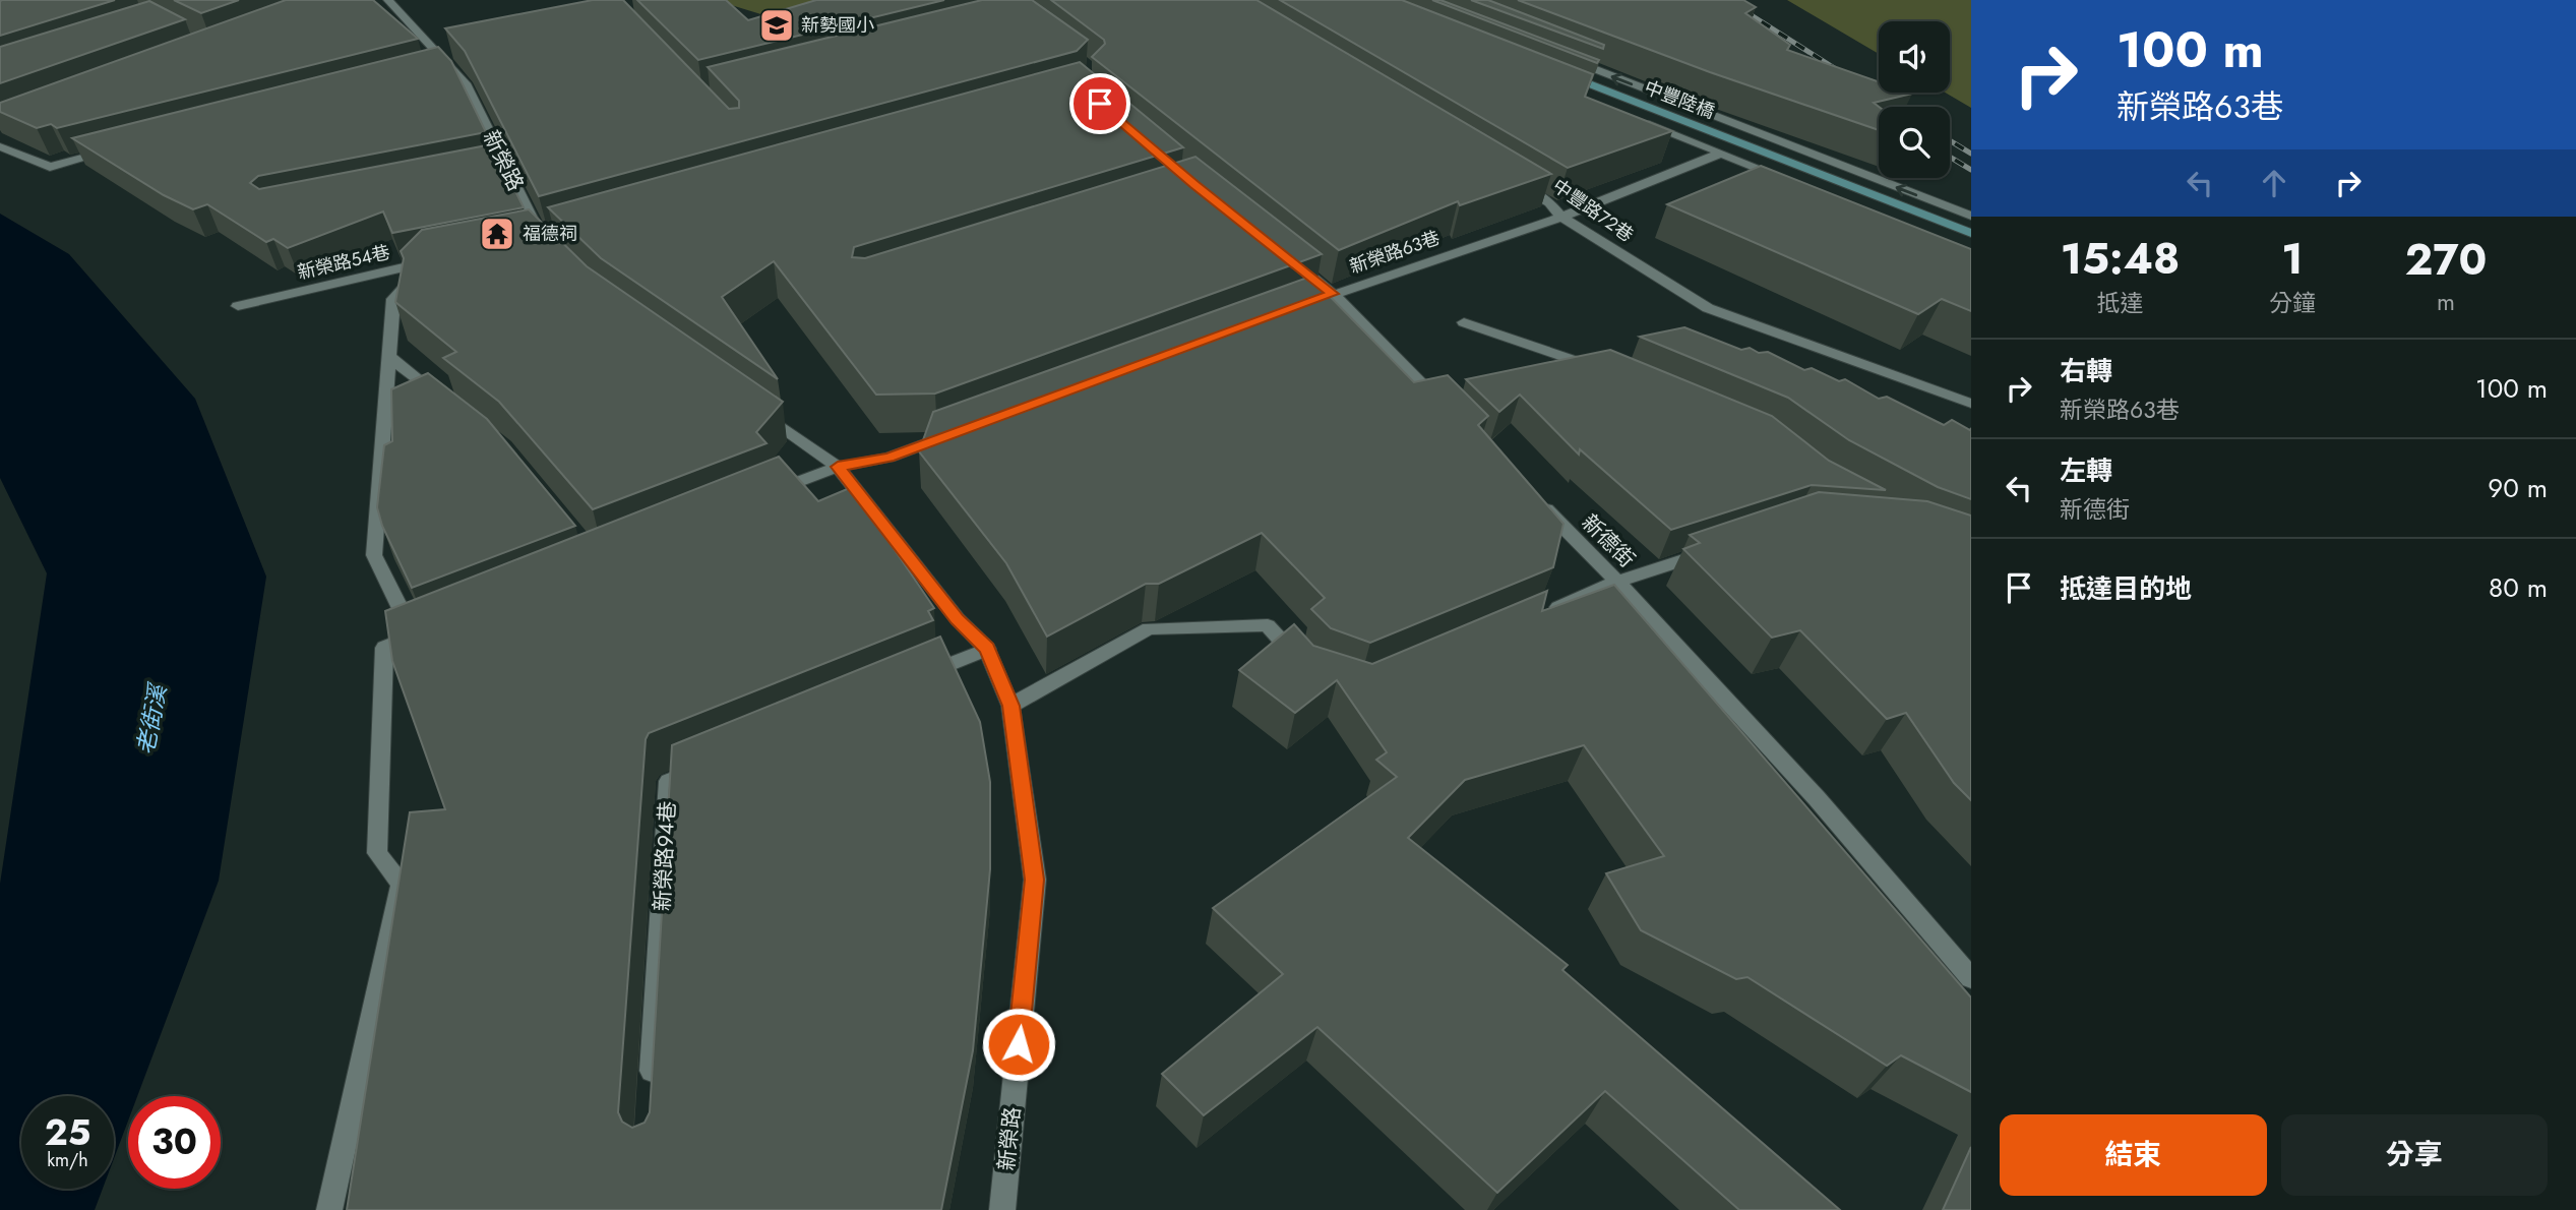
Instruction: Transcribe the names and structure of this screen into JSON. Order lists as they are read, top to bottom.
{
  "streets": {
    "main road": ["中豐陸橋"],
    "street": [
      "新榮路",
      "中豐路72巷",
      "新榮路63巷",
      "新榮路54巷",
      "新德街",
      "新榮路94巷"
    ]
  },
  "crossings": [
    ["中豐路72巷", "新榮路63巷"]
  ],
  "water": ["老街溪"],
  "places": {
    "school or university": ["新勢國小"],
    "temple": ["福德祠"]
  },
  "page": {
    "turn": ["100 m", "新榮路63巷"],
    "eta": [
      "15:48",
      "抵達",
      "1",
      "分鐘",
      "270",
      "m"
    ],
    "list": [
      {
        "name": "右轉",
        "note": "新榮路63巷",
        "value": "100 m"
      },
      {
        "name": "左轉",
        "note": "新德街",
        "value": "90 m"
      },
      {
        "name": "抵達目的地",
        "value": "80 m"
      }
    ],
    "speed": "25 km/h",
    "limit": "30",
    "buttons": ["結束", "分享"]
  }
}
